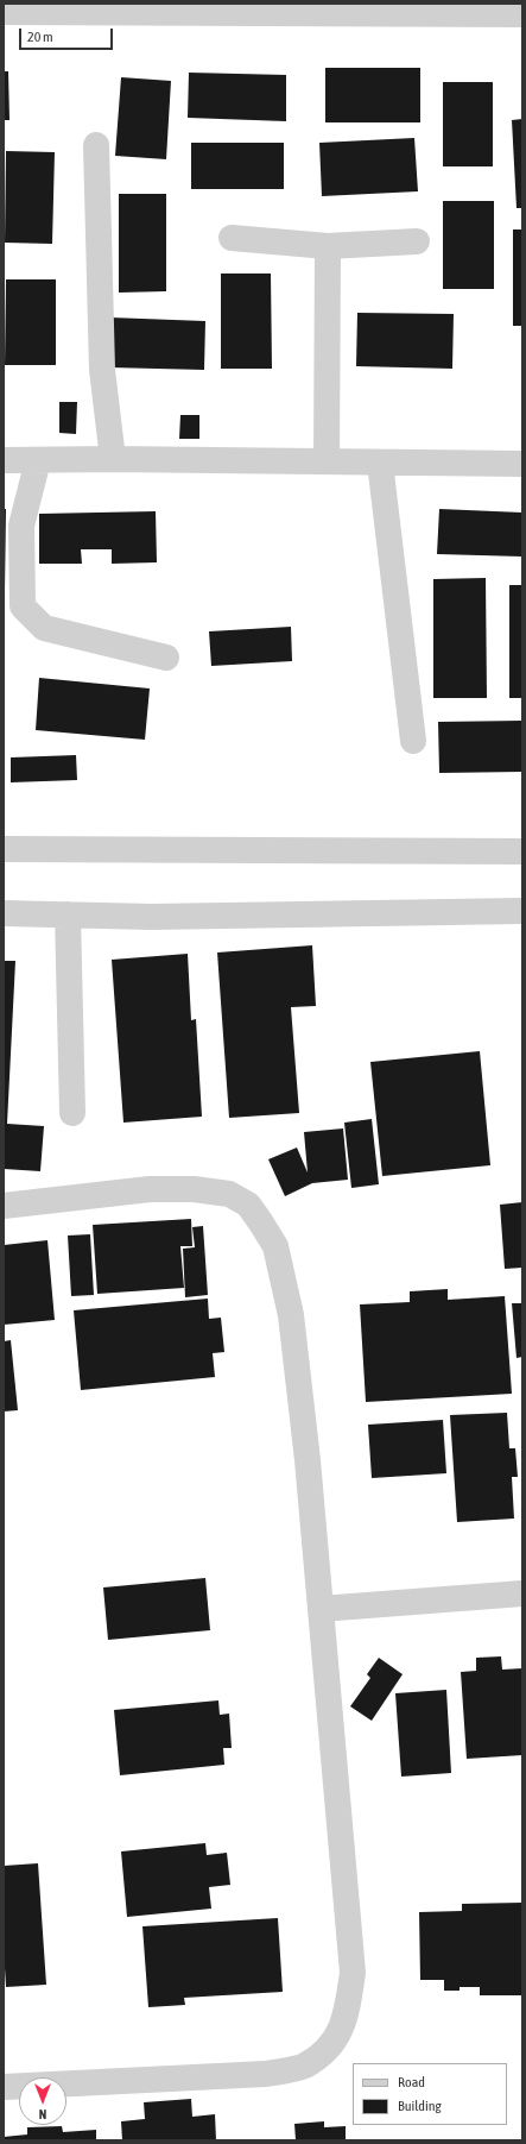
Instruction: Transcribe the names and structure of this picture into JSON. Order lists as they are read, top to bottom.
{
  "legend": ["Road", "Building"],
  "scale_bar": "20 m",
  "north": "bottom"
}
